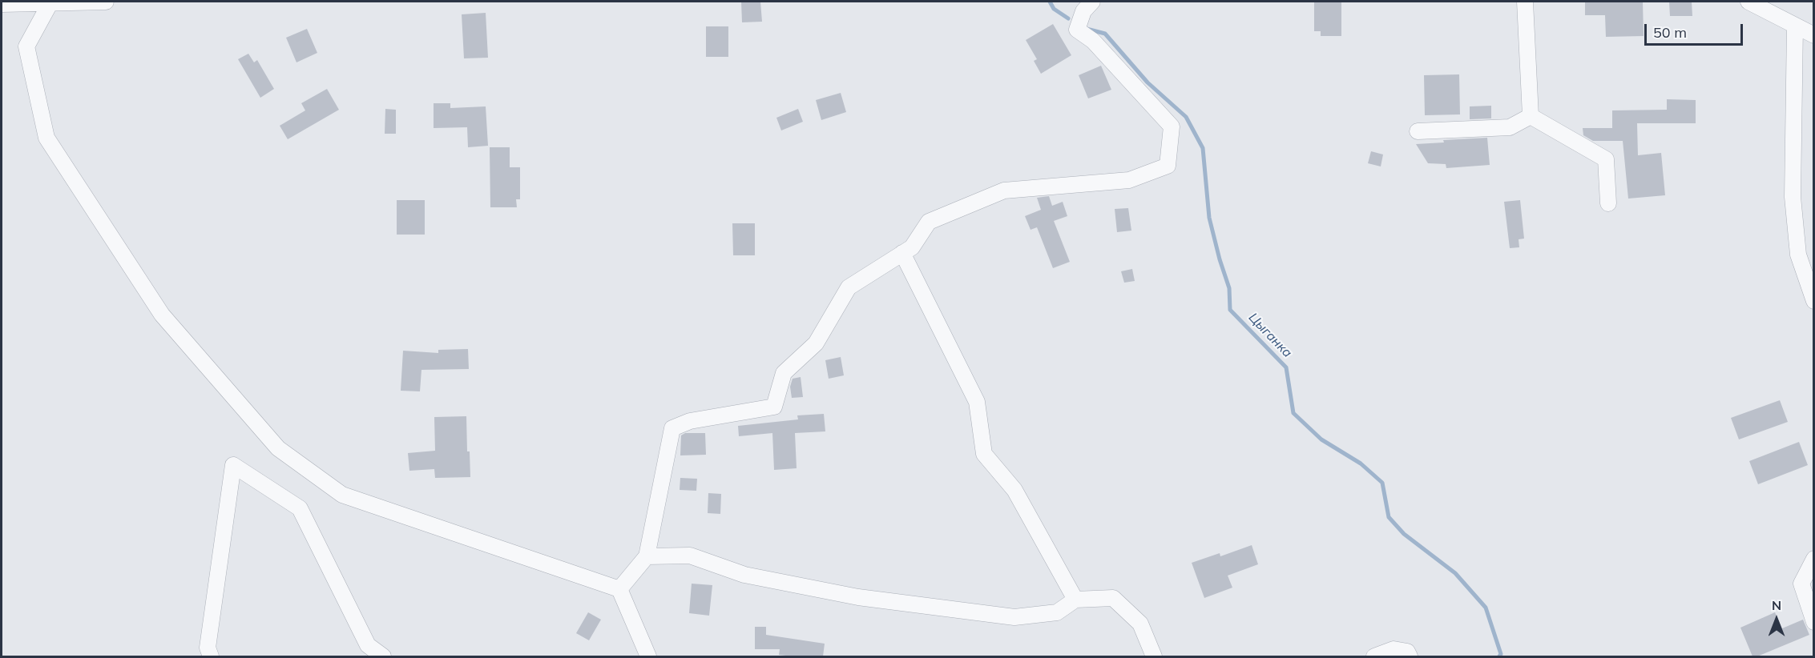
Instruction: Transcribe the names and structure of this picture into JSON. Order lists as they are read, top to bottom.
{
  "water": ["Цыганка"],
  "scale_bar": "50 m",
  "north": "top"
}
